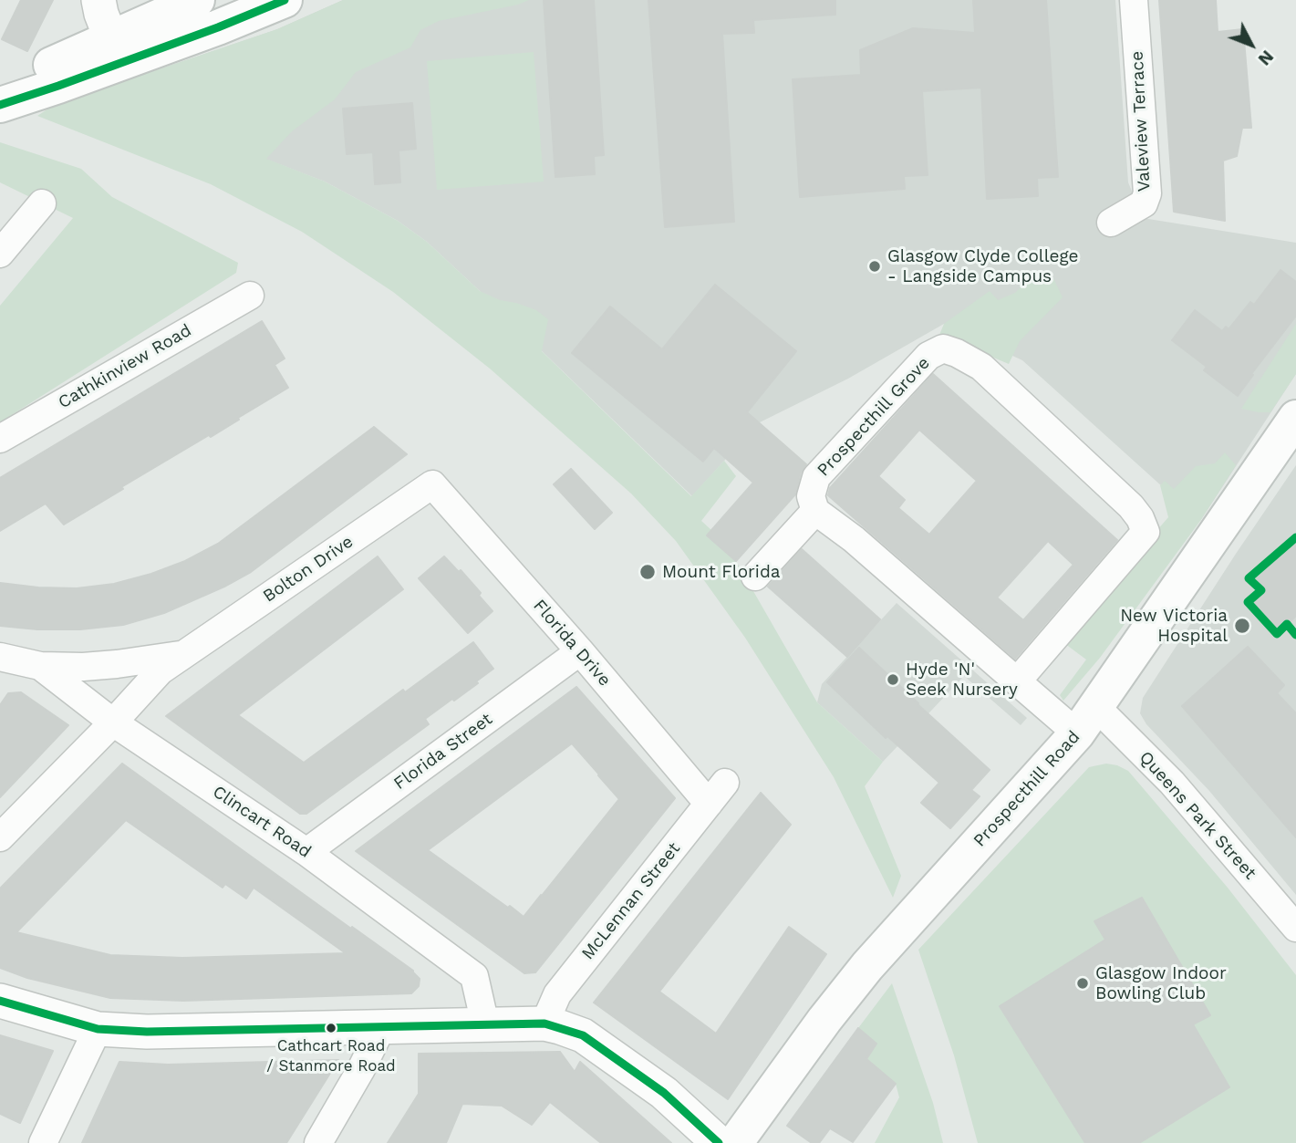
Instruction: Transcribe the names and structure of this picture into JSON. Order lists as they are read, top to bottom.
{
  "streets": {
    "main road": ["Prospecthill Road"],
    "street": [
      "Valeview Terrace",
      "Cathkinview Road",
      "Prospecthill Grove",
      "Bolton Drive",
      "Florida Drive",
      "Florida Street",
      "Queens Park Street",
      "Clincart Road",
      "McLennan Street"
    ]
  },
  "crossings": [
    ["Bolton Drive", "Florida Drive"],
    ["Bolton Drive", "Clincart Road"],
    ["Florida Drive", "Florida Street"],
    ["Florida Drive", "McLennan Street"],
    ["Florida Street", "Clincart Road"],
    ["Prospecthill Road", "Queens Park Street"]
  ],
  "places": [
    "Glasgow Clyde College - Langside Campus",
    "Mount Florida",
    "New Victoria Hospital",
    "Hyde 'N' Seek Nursery",
    "Glasgow Indoor Bowling Club",
    "Cathcart Road / Stanmore Road"
  ],
  "north": "bottom right"
}
